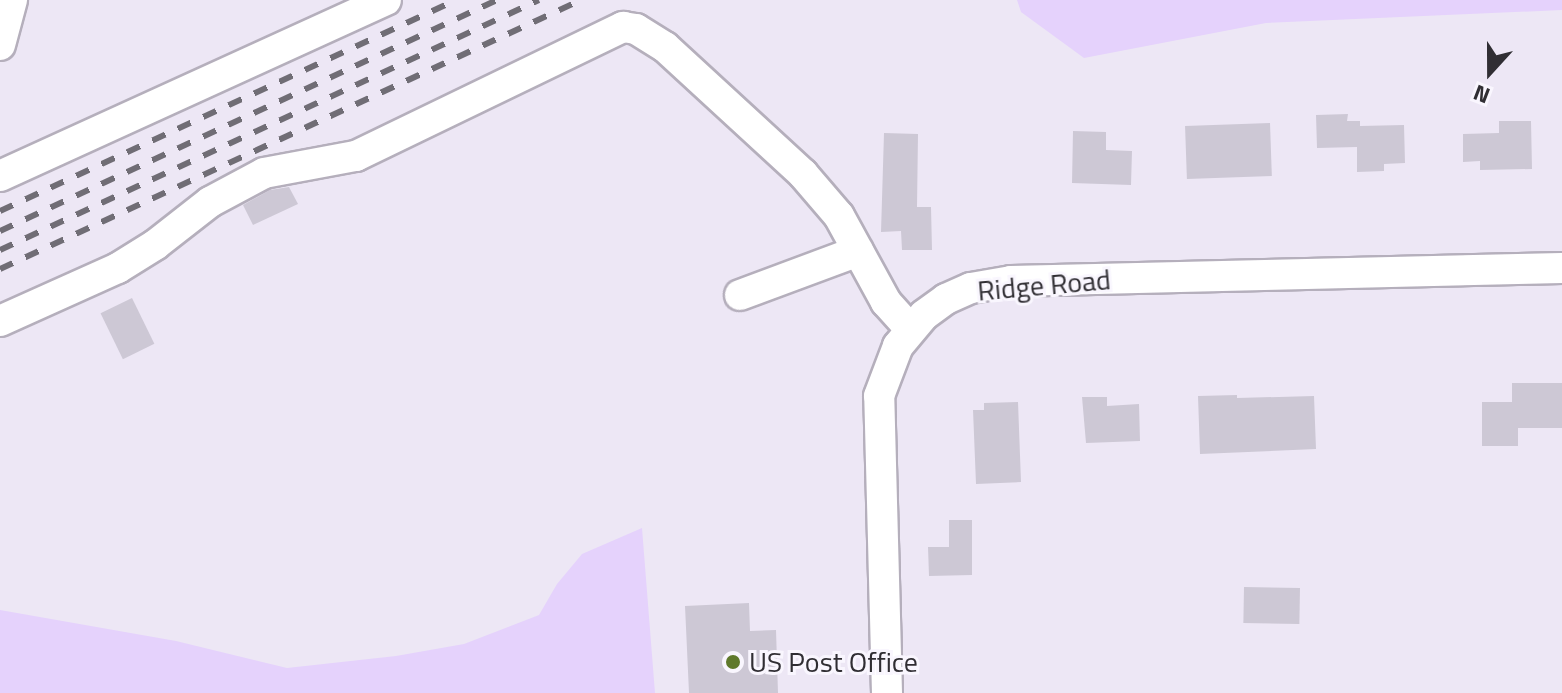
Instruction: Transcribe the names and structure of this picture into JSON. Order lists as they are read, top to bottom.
{
  "streets": {
    "street": ["Ridge Road"]
  },
  "places": ["US Post Office"],
  "north": "bottom"
}
